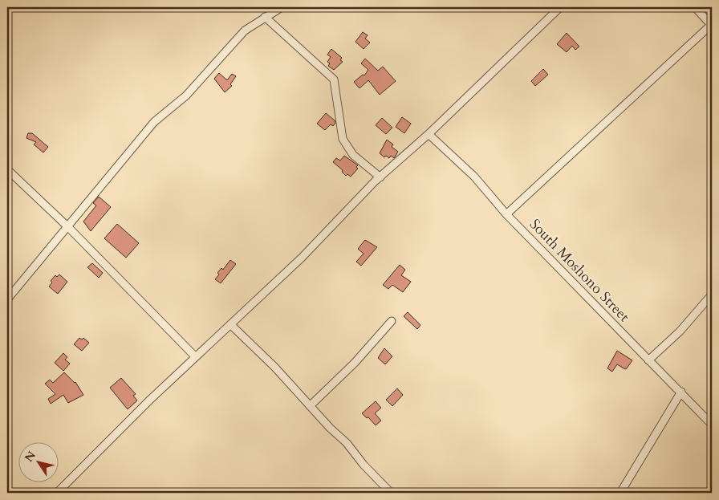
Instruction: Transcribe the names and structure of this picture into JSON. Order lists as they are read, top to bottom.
{
  "streets": {
    "street": ["South Moshono Street"]
  },
  "north": "top left"
}
